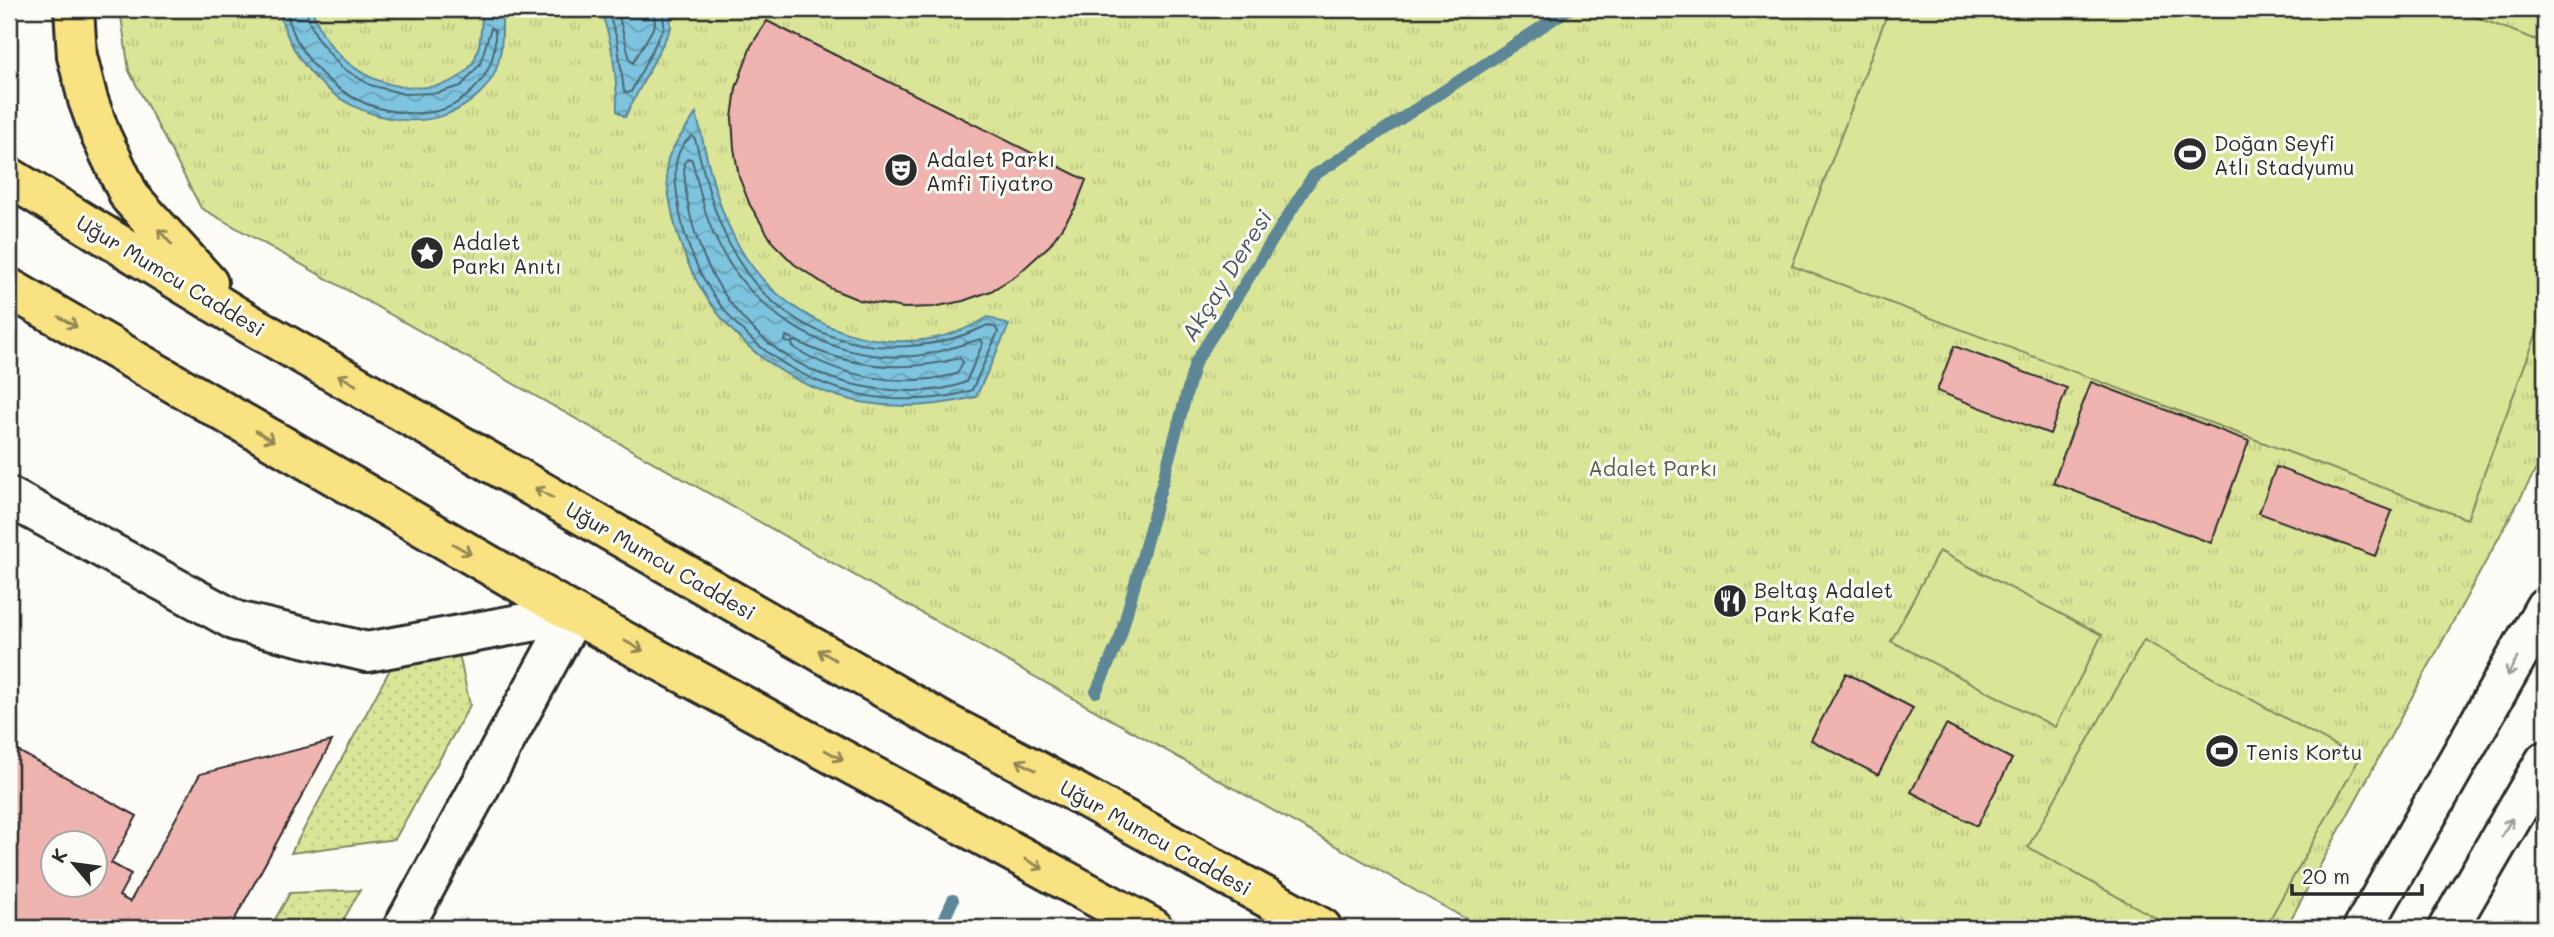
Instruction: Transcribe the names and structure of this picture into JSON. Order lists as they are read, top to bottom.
{
  "streets": {
    "main road": ["Uğur Mumcu Caddesi"]
  },
  "water": ["Akçay Deresi"],
  "parks": ["Adalet Parkı"],
  "places": {
    "sports": ["Doğan Seyfi Atlı Stadyumu", "Tenis Kortu"],
    "theatre": ["Adalet Parkı Amfi Tiyatro"],
    "place": ["Adalet Parkı Anıtı"],
    "restaurant": ["Beltaş Adalet Park Kafe"]
  },
  "scale_bar": "20 m",
  "north": "top left"
}
